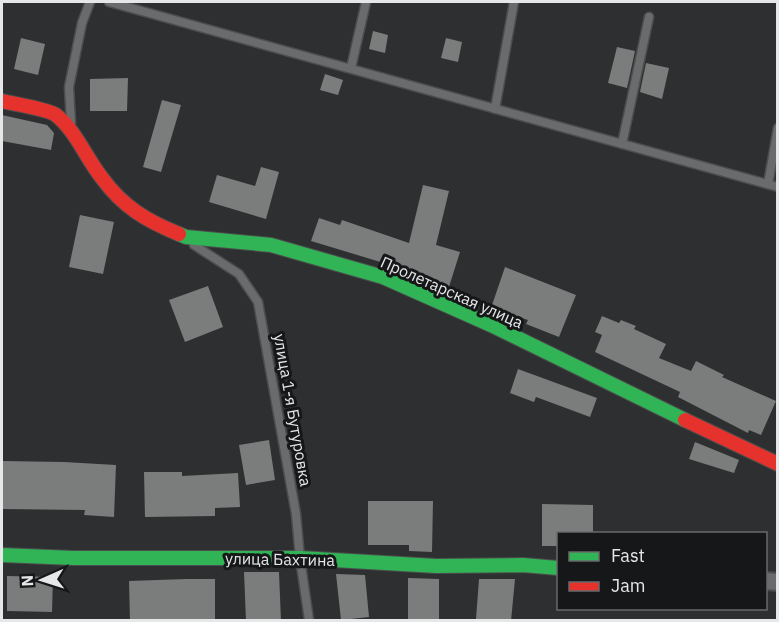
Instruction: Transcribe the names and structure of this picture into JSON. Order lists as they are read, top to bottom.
{
  "streets": {
    "street": ["Пролетарская улица", "улица Бахтина"],
    "lane": ["улица 1-я Бутуровка"]
  },
  "crossings": [
    ["Пролетарская улица", "улица 1-я Бутуровка"],
    ["улица 1-я Бутуровка", "улица Бахтина"]
  ],
  "legend": ["Fast", "Jam"],
  "north": "left"
}
